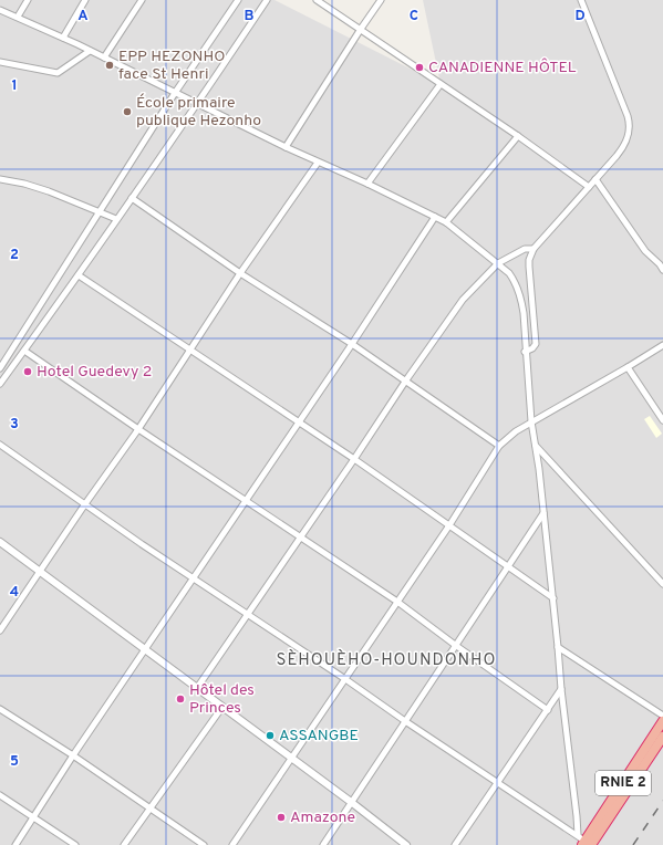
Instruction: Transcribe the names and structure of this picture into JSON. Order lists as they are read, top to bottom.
{
  "streets": {
    "highway": ["RNIE 2"]
  },
  "districts": ["SÈHOUÈHO-HOUNDONHO"],
  "places": [
    "EPP HEZONHO face St Henri",
    "CANADIENNE HÔTEL",
    "École primaire publique Hezonho",
    "Hotel Guedevy 2",
    "Hôtel des Princes",
    "ASSANGBE",
    "Amazone"
  ],
  "grid": {
    "columns": [
      "A",
      "B",
      "C",
      "D"
    ],
    "rows": [
      "1",
      "2",
      "3",
      "4",
      "5"
    ]
  }
}
